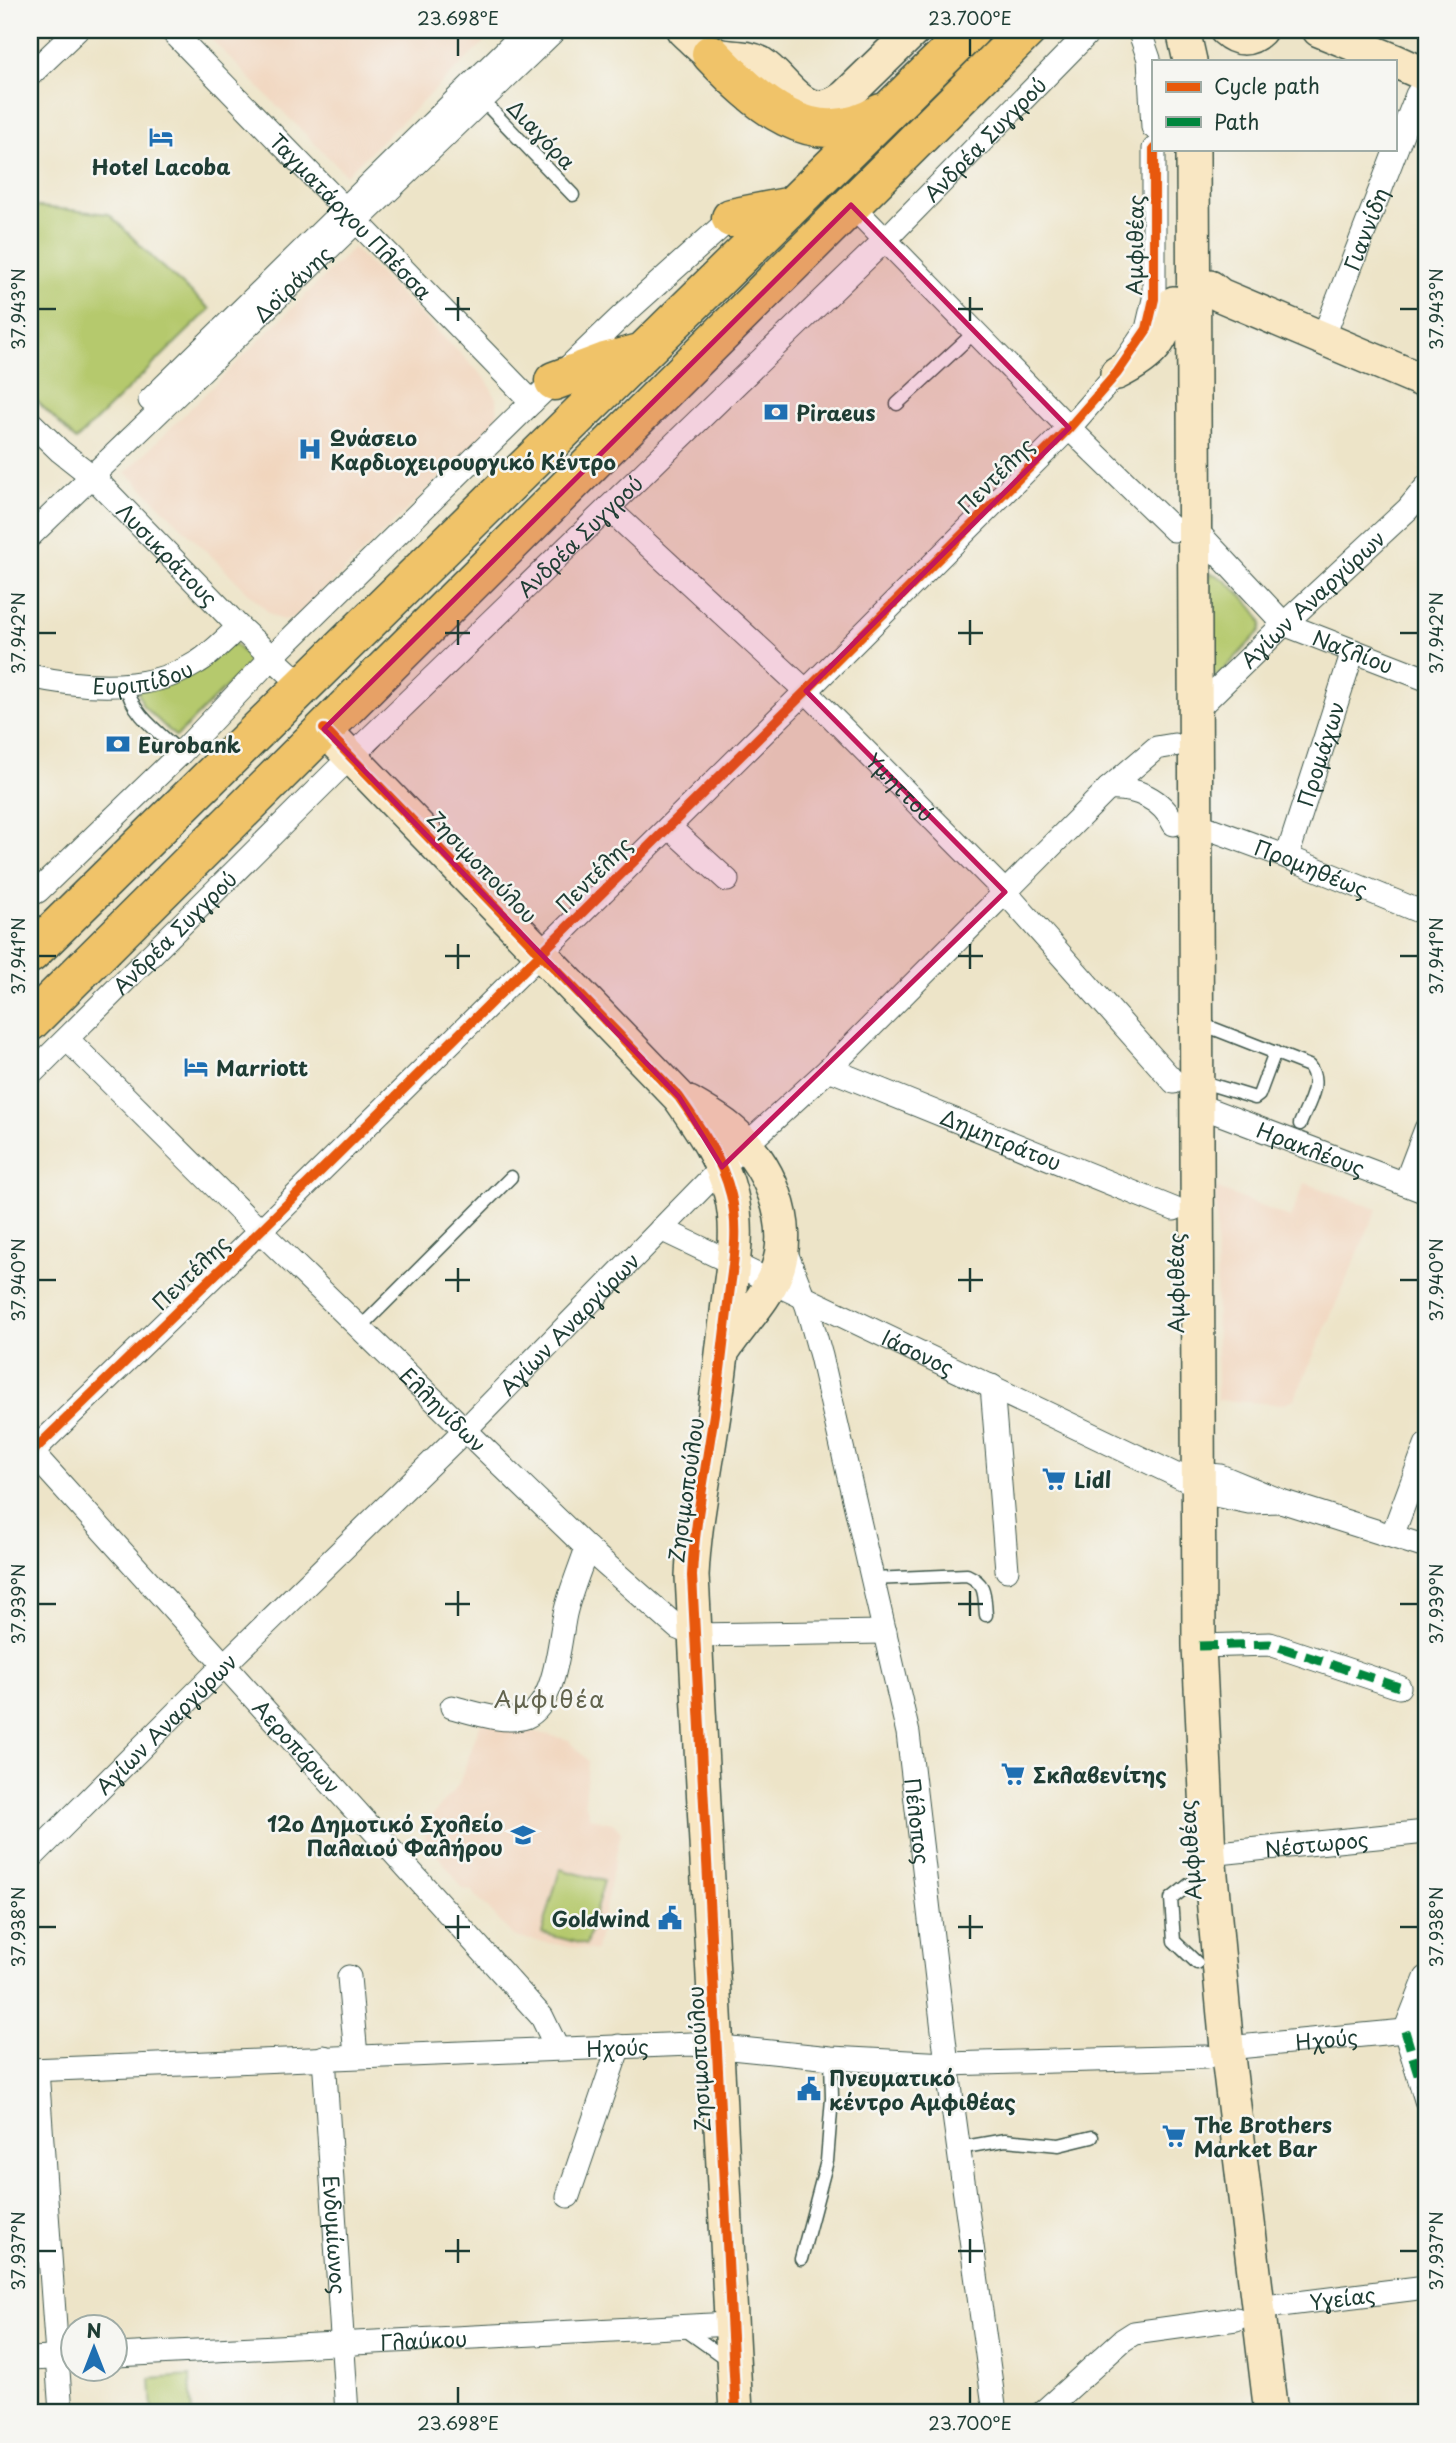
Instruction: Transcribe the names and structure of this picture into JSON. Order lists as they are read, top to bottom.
{
  "streets": {
    "highway": ["Ανδρέα Συγγρού"],
    "main road": ["Αμφιθέας", "Ζησιμοπούλου"],
    "street": [
      "Ταγματάρχου Πλέσσα",
      "Γιαννίδη",
      "Δοϊράνης",
      "Πεντέλης",
      "Λυσικράτους",
      "Αγίων Αναργύρων",
      "Ναζλίου",
      "Ευριπίδου",
      "Προμάχων",
      "Υμηττού",
      "Προμηθέως",
      "Δημητράτου",
      "Ηρακλέους",
      "Ιάσονος",
      "Ελληνίδων",
      "Αεροπόρων",
      "Πέλοπος",
      "Νέστωρος",
      "Ηχούς",
      "Ενδυμίωνος",
      "Υγείας",
      "Γλαύκου"
    ],
    "lane": ["Διαγόρα"]
  },
  "crossings": [
    ["Διαγόρα", "Δοϊράνης"],
    ["Ανδρέα Συγγρού", "Ναζλίου"],
    ["Ανδρέα Συγγρού", "Υμηττού"],
    ["Ανδρέα Συγγρού", "Ζησιμοπούλου"],
    ["Ανδρέα Συγγρού", "Ελληνίδων"],
    ["Ταγματάρχου Πλέσσα", "Δοϊράνης"],
    ["Αμφιθέας", "Πεντέλης"],
    ["Αμφιθέας", "Αγίων Αναργύρων"],
    ["Αμφιθέας", "Ναζλίου"],
    ["Αμφιθέας", "Υμηττού"],
    ["Αμφιθέας", "Προμηθέως"],
    ["Αμφιθέας", "Δημητράτου"],
    ["Αμφιθέας", "Ηρακλέους"],
    ["Αμφιθέας", "Ιάσονος"],
    ["Αμφιθέας", "Νέστωρος"],
    ["Αμφιθέας", "Ηχούς"],
    ["Αμφιθέας", "Υγείας"],
    ["Δοϊράνης", "Λυσικράτους"],
    ["Πεντέλης", "Ναζλίου"],
    ["Πεντέλης", "Υμηττού"],
    ["Πεντέλης", "Ζησιμοπούλου"],
    ["Πεντέλης", "Ελληνίδων"],
    ["Πεντέλης", "Αεροπόρων"],
    ["Λυσικράτους", "Ευριπίδου"],
    ["Αγίων Αναργύρων", "Ναζλίου"],
    ["Αγίων Αναργύρων", "Υμηττού"],
    ["Αγίων Αναργύρων", "Ζησιμοπούλου"],
    ["Αγίων Αναργύρων", "Δημητράτου"],
    ["Αγίων Αναργύρων", "Ιάσονος"],
    ["Αγίων Αναργύρων", "Ελληνίδων"],
    ["Αγίων Αναργύρων", "Αεροπόρων"],
    ["Ναζλίου", "Προμάχων"],
    ["Προμάχων", "Προμηθέως"],
    ["Υμηττού", "Ηρακλέους"],
    ["Ζησιμοπούλου", "Ιάσονος"],
    ["Ζησιμοπούλου", "Ελληνίδων"],
    ["Ζησιμοπούλου", "Πέλοπος"],
    ["Ζησιμοπούλου", "Ηχούς"],
    ["Ζησιμοπούλου", "Γλαύκου"],
    ["Ιάσονος", "Πέλοπος"],
    ["Αεροπόρων", "Ηχούς"],
    ["Πέλοπος", "Ηχούς"],
    ["Ηχούς", "Ενδυμίωνος"],
    ["Ενδυμίωνος", "Γλαύκου"]
  ],
  "districts": ["Αμφιθέα"],
  "places": {
    "hotel": ["Hotel Lacoba", "Marriott"],
    "bank": ["Piraeus", "Eurobank"],
    "hospital": ["Ωνάσειο Καρδιοχειρουργικό Κέντρο"],
    "supermarket": ["Lidl", "Σκλαβενίτης", "The Brothers Market Bar"],
    "school or university": ["12ο Δημοτικό Σχολείο Παλαιού Φαλήρου"],
    "public building": ["Goldwind", "Πνευματικό κέντρο Αμφιθέας"]
  },
  "legend": ["Cycle path", "Path"],
  "north": "top",
  "coordinates": [
    "23.698°E",
    "23.700°E",
    "37.943°N",
    "37.942°N",
    "37.941°N",
    "37.940°N",
    "37.939°N",
    "37.938°N",
    "37.937°N"
  ]
}
